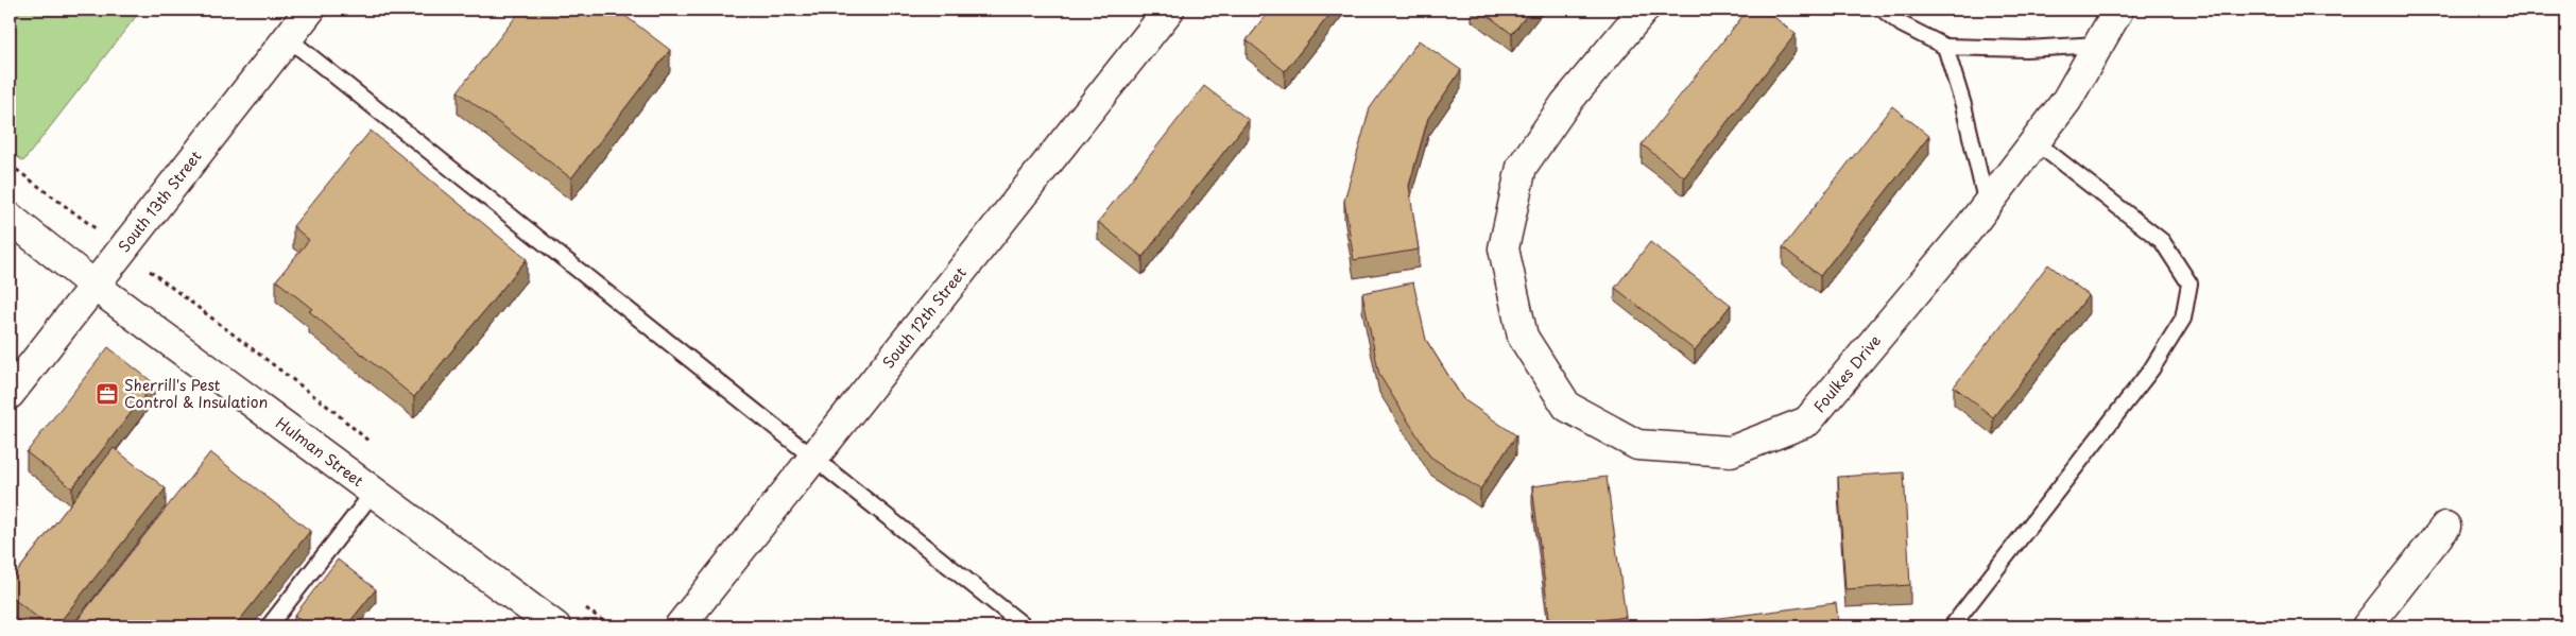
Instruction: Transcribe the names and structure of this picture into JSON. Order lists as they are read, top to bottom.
{
  "streets": {
    "street": [
      "South 13th Street",
      "South 12th Street",
      "Foulkes Drive",
      "Hulman Street"
    ]
  },
  "crossings": [
    ["South 13th Street", "Hulman Street"]
  ],
  "places": {
    "office": ["Sherrill's Pest Control & Insulation"]
  }
}
